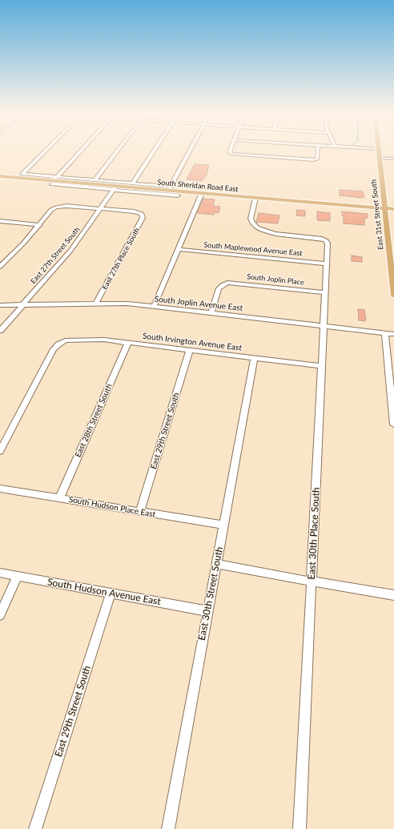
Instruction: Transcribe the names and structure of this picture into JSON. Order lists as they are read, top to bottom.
{
  "streets": {
    "main road": ["South Sheridan Road East", "East 31st Street South"],
    "street": [
      "South Maplewood Avenue East",
      "East 27th Street South",
      "East 27th Place South",
      "South Joplin Place",
      "South Joplin Avenue East",
      "South Irvington Avenue East",
      "East 28th Street South",
      "East 29th Street South",
      "South Hudson Place East",
      "East 30th Place South",
      "South Hudson Avenue East",
      "East 30th Street South"
    ]
  },
  "crossings": [
    ["South Sheridan Road East", "East 31st Street South"],
    ["South Sheridan Road East", "East 27th Street South"],
    ["South Sheridan Road East", "East 30th Place South"],
    ["South Maplewood Avenue East", "East 30th Place South"],
    ["East 27th Street South", "East 27th Place South"],
    ["East 27th Street South", "South Joplin Avenue East"],
    ["East 27th Place South", "South Joplin Avenue East"],
    ["South Joplin Place", "South Joplin Avenue East"],
    ["South Joplin Place", "East 30th Place South"],
    ["South Joplin Avenue East", "East 30th Place South"],
    ["South Irvington Avenue East", "East 28th Street South"],
    ["South Irvington Avenue East", "East 29th Street South"],
    ["South Irvington Avenue East", "East 30th Place South"],
    ["South Irvington Avenue East", "East 30th Street South"],
    ["East 28th Street South", "South Hudson Place East"],
    ["East 29th Street South", "South Hudson Place East"],
    ["East 29th Street South", "South Hudson Avenue East"],
    ["South Hudson Place East", "East 30th Street South"],
    ["South Hudson Avenue East", "East 30th Street South"]
  ]
}
